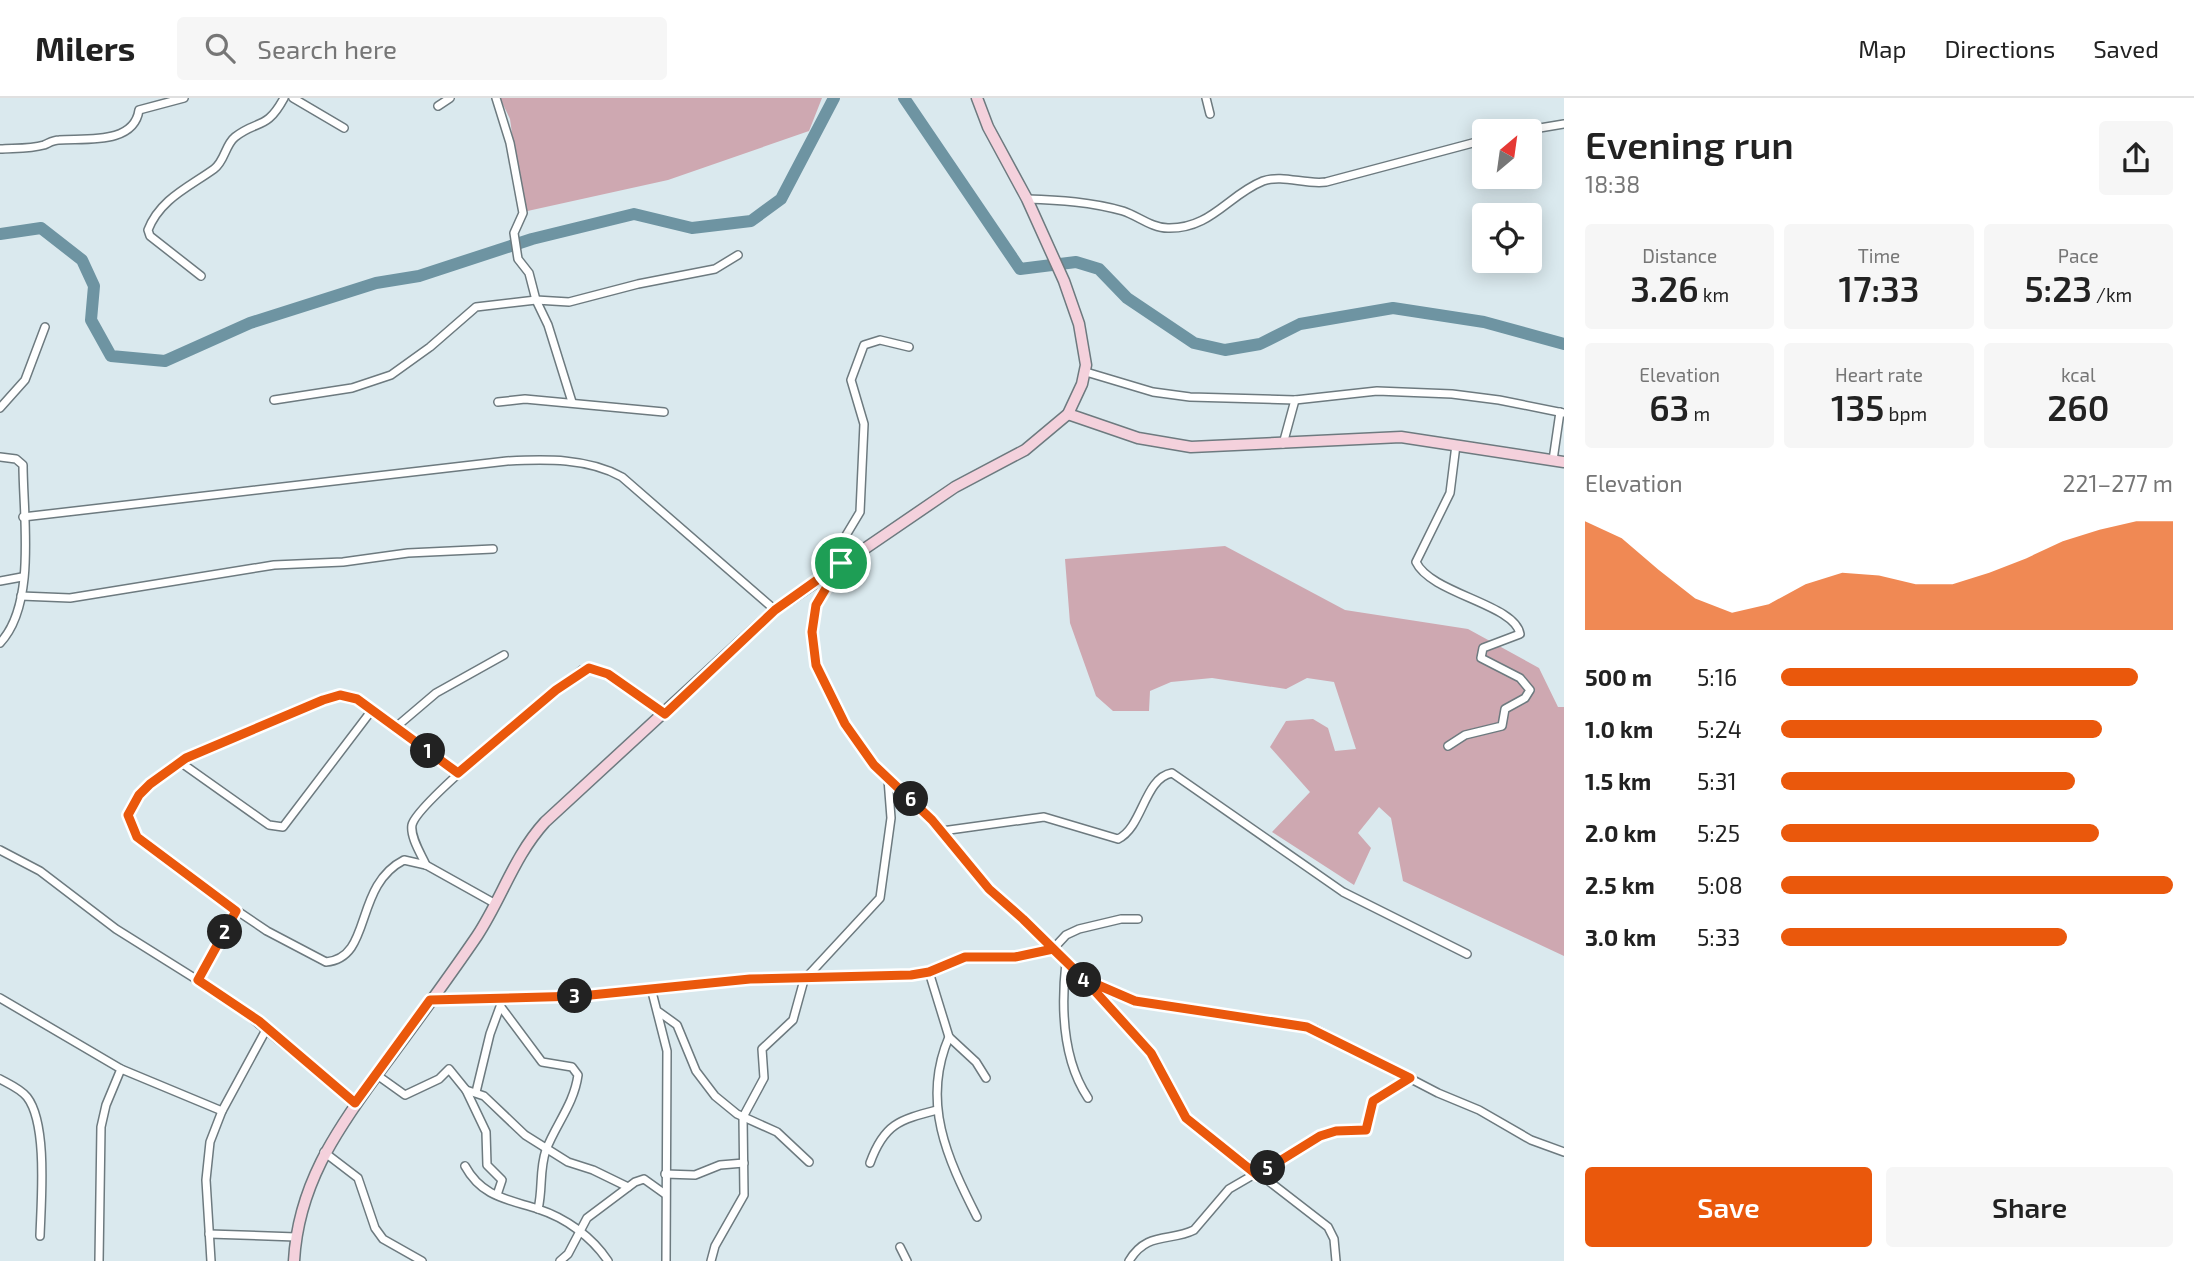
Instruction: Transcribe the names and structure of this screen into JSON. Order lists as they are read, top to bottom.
{
  "north": "top right",
  "page": {
    "header": "Milers",
    "search": "Search here",
    "nav": ["Map", "Directions", "Saved"],
    "heading": ["Evening run", "18:38"],
    "stats": [
      ["Distance", "3.26 km"],
      ["Time", "17:33"],
      ["Pace", "5:23 /km"],
      ["Elevation", "63 m"],
      ["Heart rate", "135 bpm"],
      ["kcal", "260"]
    ],
    "chart": ["Elevation", "221–277 m"],
    "list": [
      {
        "name": "500 m",
        "note": "5:16"
      },
      {
        "name": "1.0 km",
        "note": "5:24"
      },
      {
        "name": "1.5 km",
        "note": "5:31"
      },
      {
        "name": "2.0 km",
        "note": "5:25"
      },
      {
        "name": "2.5 km",
        "note": "5:08"
      },
      {
        "name": "3.0 km",
        "note": "5:33"
      }
    ],
    "pins": [
      "1",
      "6",
      "2",
      "4",
      "3",
      "5"
    ],
    "buttons": ["Save", "Share"]
  }
}
